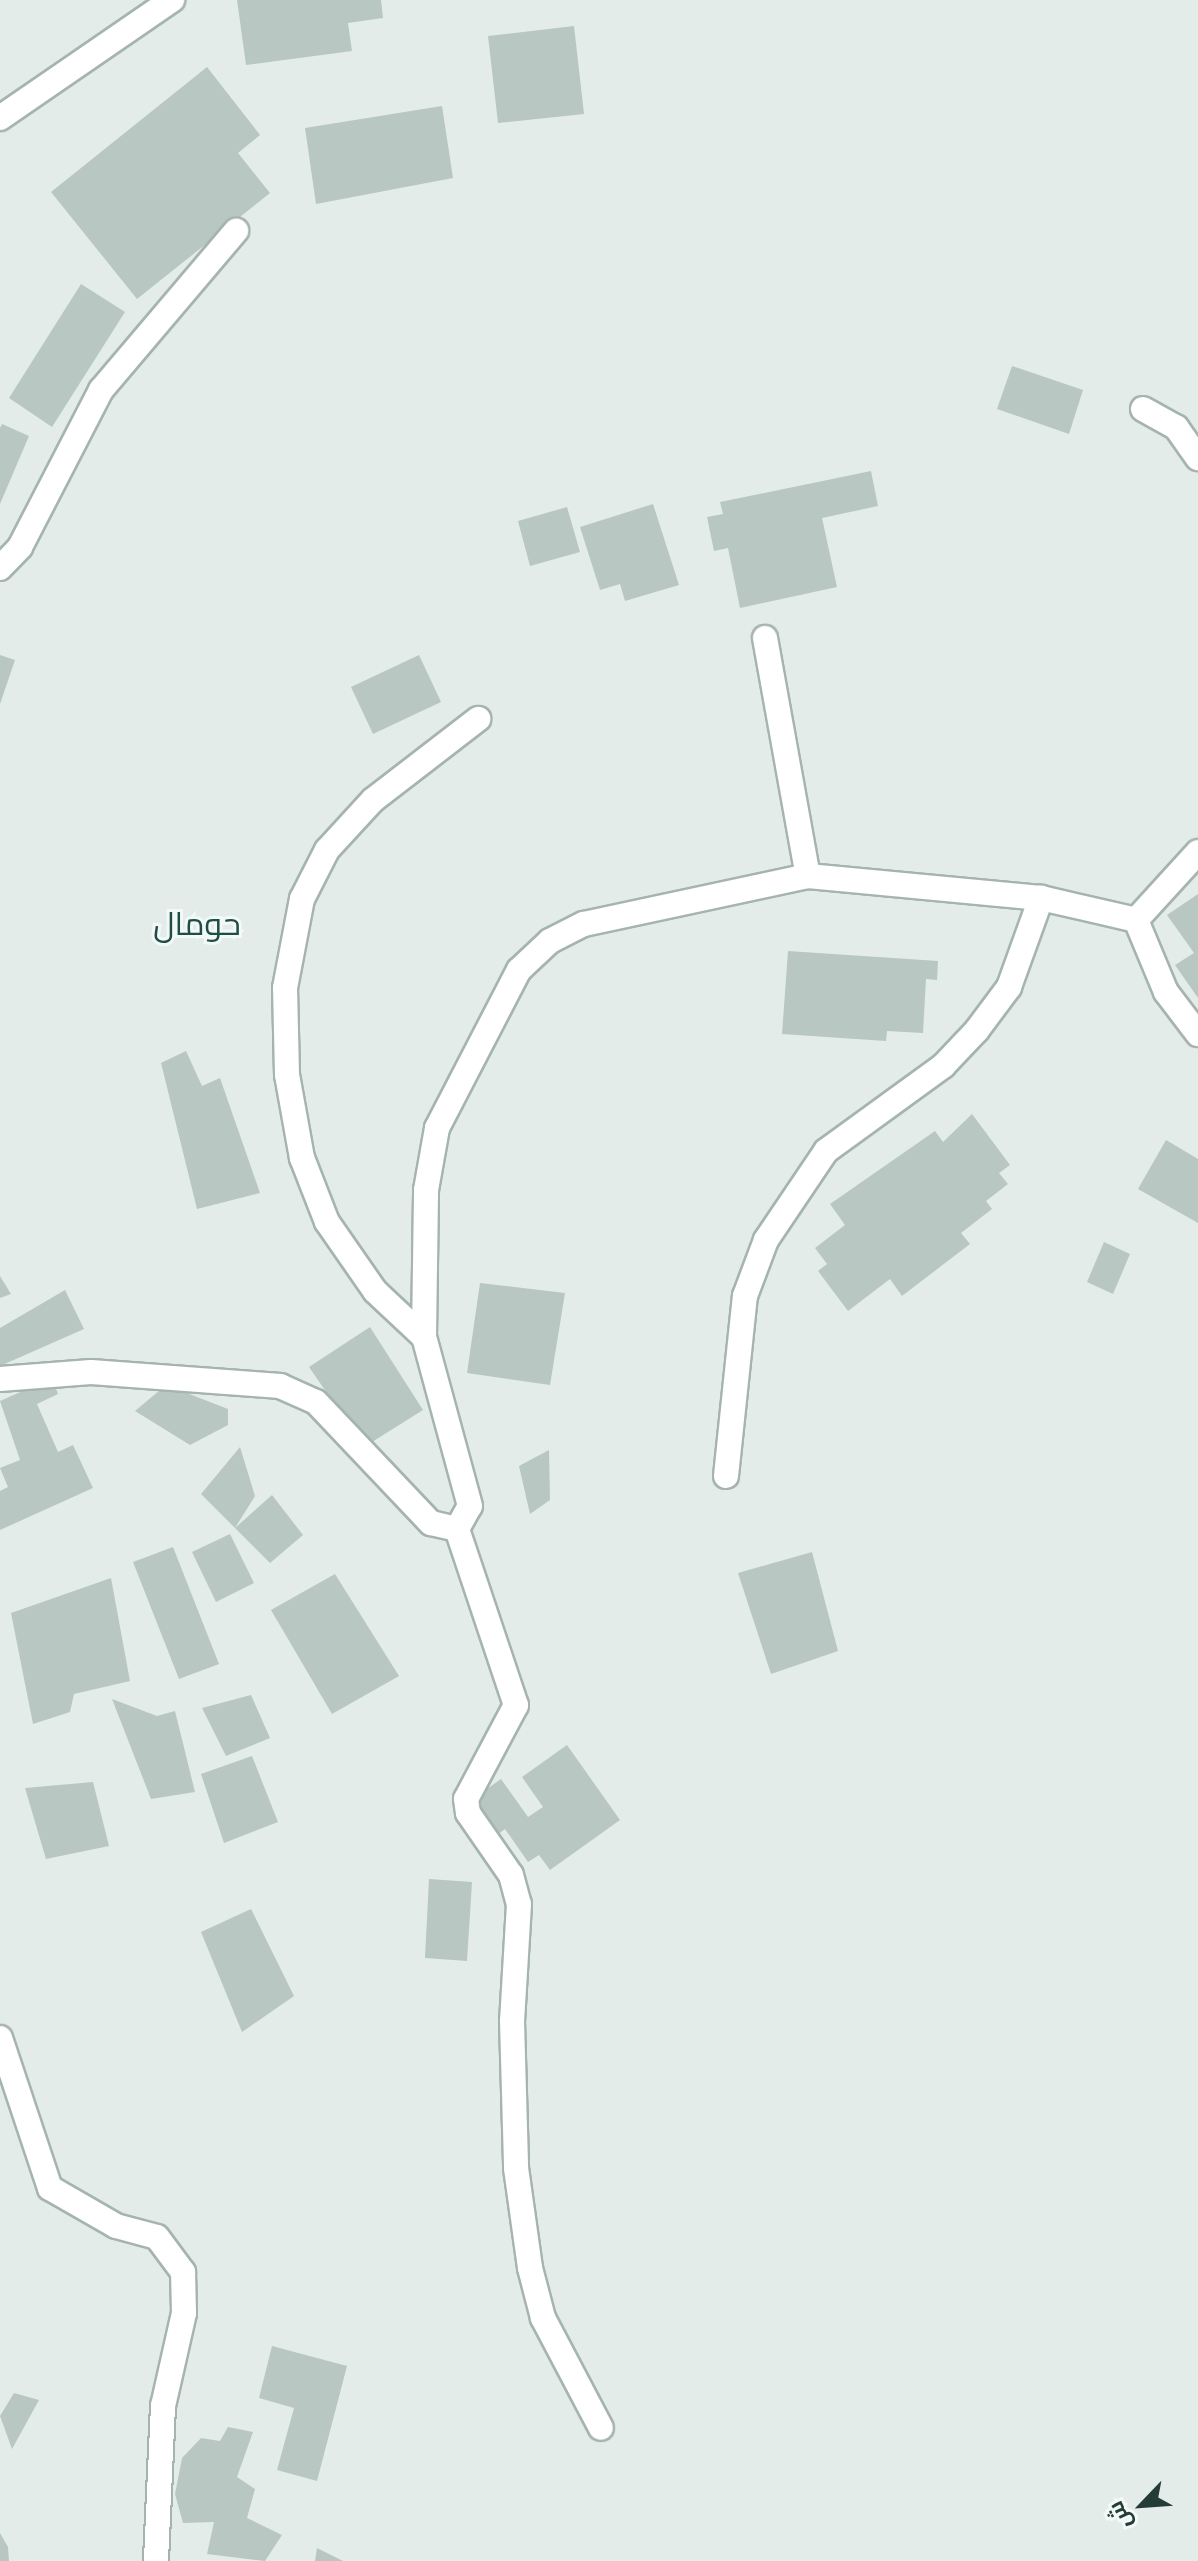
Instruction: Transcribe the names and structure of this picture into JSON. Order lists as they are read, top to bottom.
{
  "districts": ["حومال"],
  "north": "bottom left"
}
